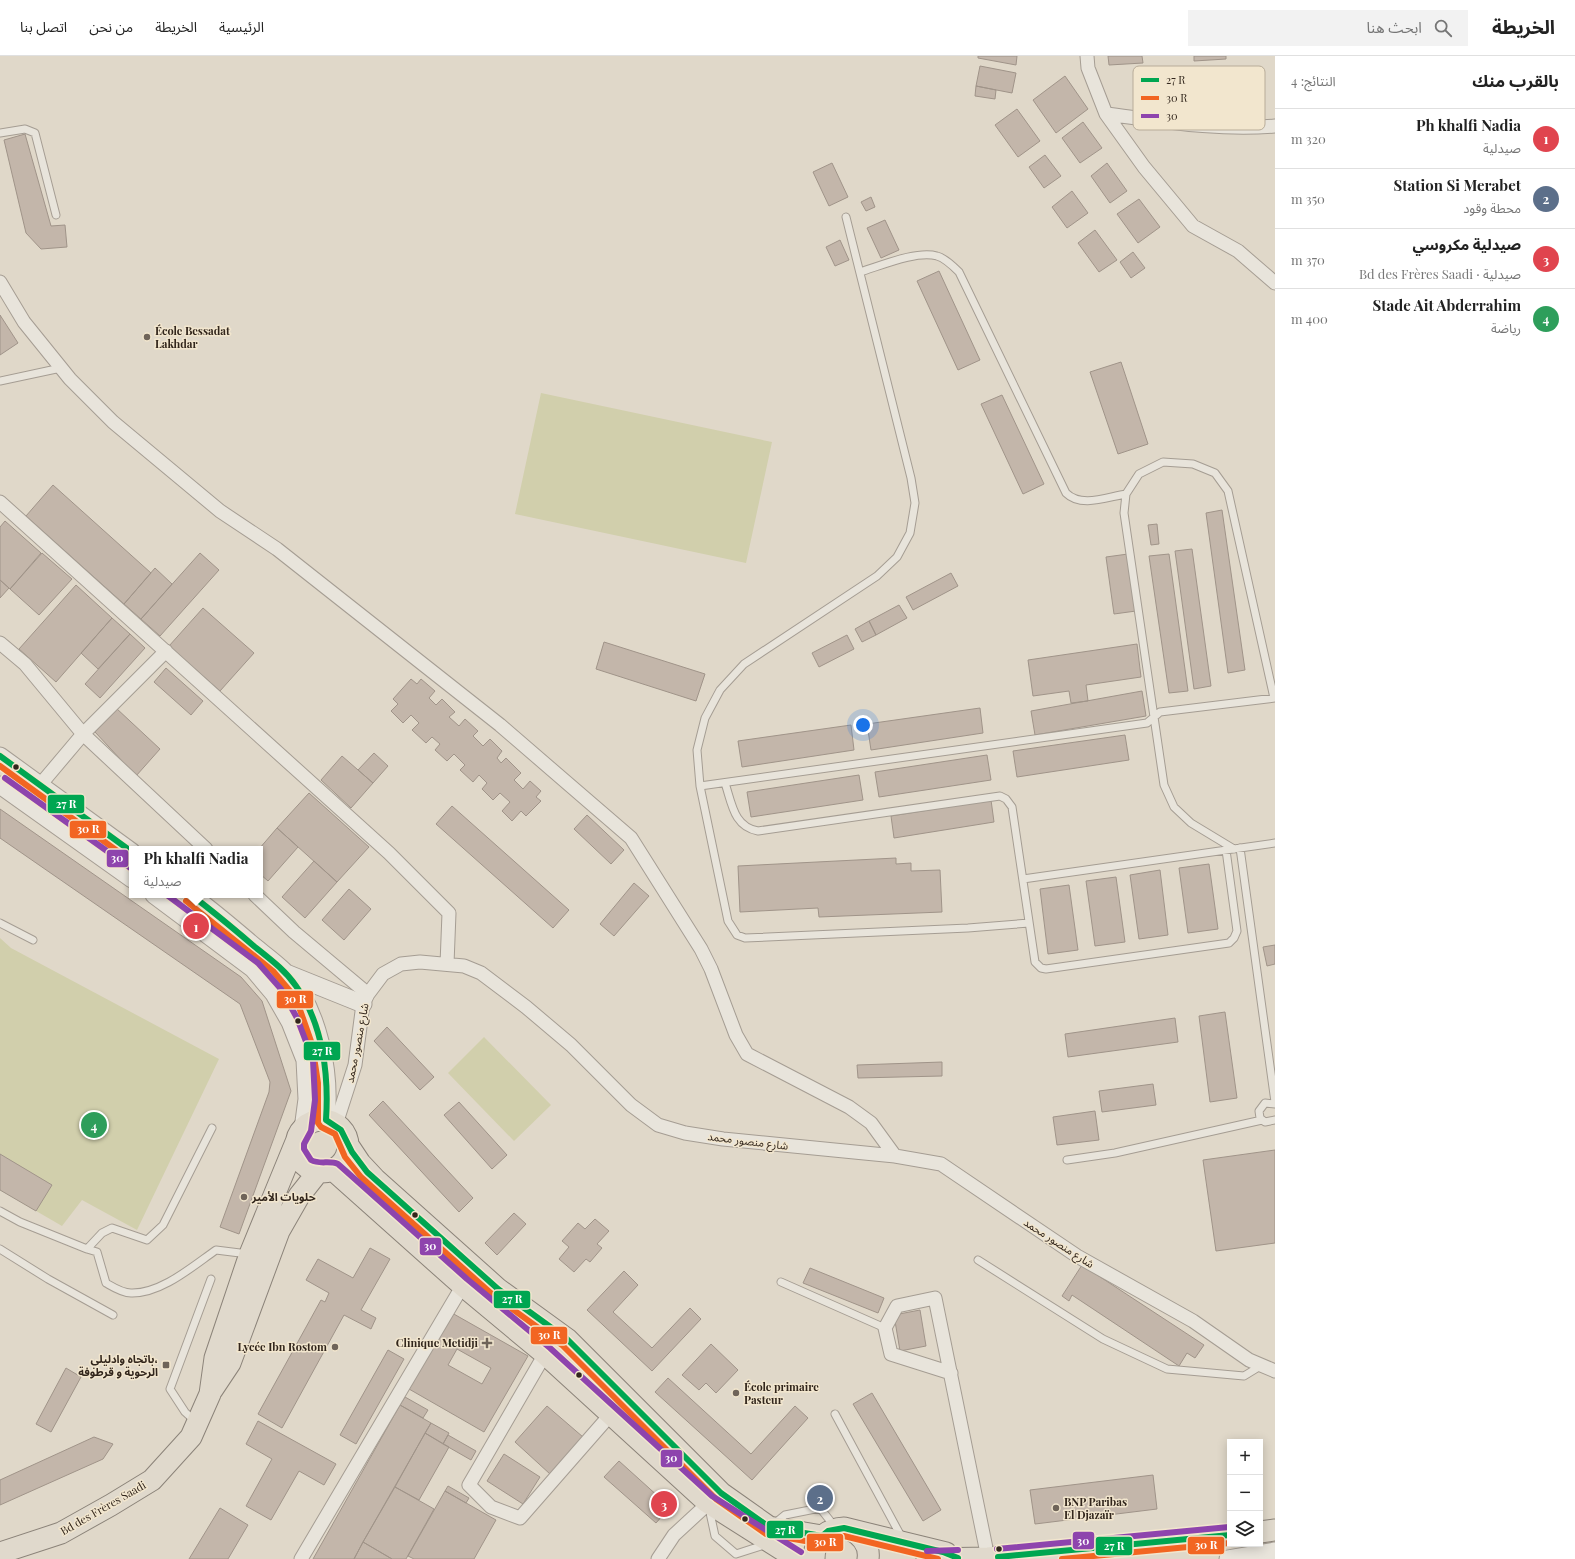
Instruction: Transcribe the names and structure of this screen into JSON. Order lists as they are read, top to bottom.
{
  "streets": {
    "main road": ["Bd des Frères Saadi"],
    "street": ["شارع منصور محمد"]
  },
  "crossings": [
    ["شارع منصور محمد", "Bd des Frères Saadi"]
  ],
  "places": {
    "other": [
      "École Bessadat Lakhdar",
      "حلويات الأمير",
      "Lycée Ibn Rostom",
      "École primaire Pasteur",
      "BNP Paribas El Djazaïr"
    ],
    "health": ["Clinique Metidji"],
    "transit": ["باتجاه وادليلي، الرحوية و قرطوفة"]
  },
  "lines": ["transit line 30"],
  "legend": ["27 R", "30 R", "30"],
  "page": {
    "header": "الخريطة",
    "search": "ابحث هنا",
    "nav": [
      "الرئيسية",
      "الخريطة",
      "من نحن",
      "اتصل بنا"
    ],
    "heading": ["بالقرب منك", "النتائج: 4"],
    "list": [
      {
        "mark": "1",
        "name": "Ph khalfi Nadia",
        "note": "صيدلية",
        "value": "320 m"
      },
      {
        "mark": "2",
        "name": "Station Si Merabet",
        "note": "محطة وقود",
        "value": "350 m"
      },
      {
        "mark": "3",
        "name": "صيدلية مكروسي",
        "note": "صيدلية · Bd des Frères Saadi",
        "value": "370 m"
      },
      {
        "mark": "4",
        "name": "Stade Ait Abderrahim",
        "note": "رياضة",
        "value": "400 m"
      }
    ],
    "popup": ["Ph khalfi Nadia", "صيدلية"],
    "pins": [
      "1",
      "4",
      "2",
      "3"
    ],
    "map_buttons": ["+", "−"]
  }
}
